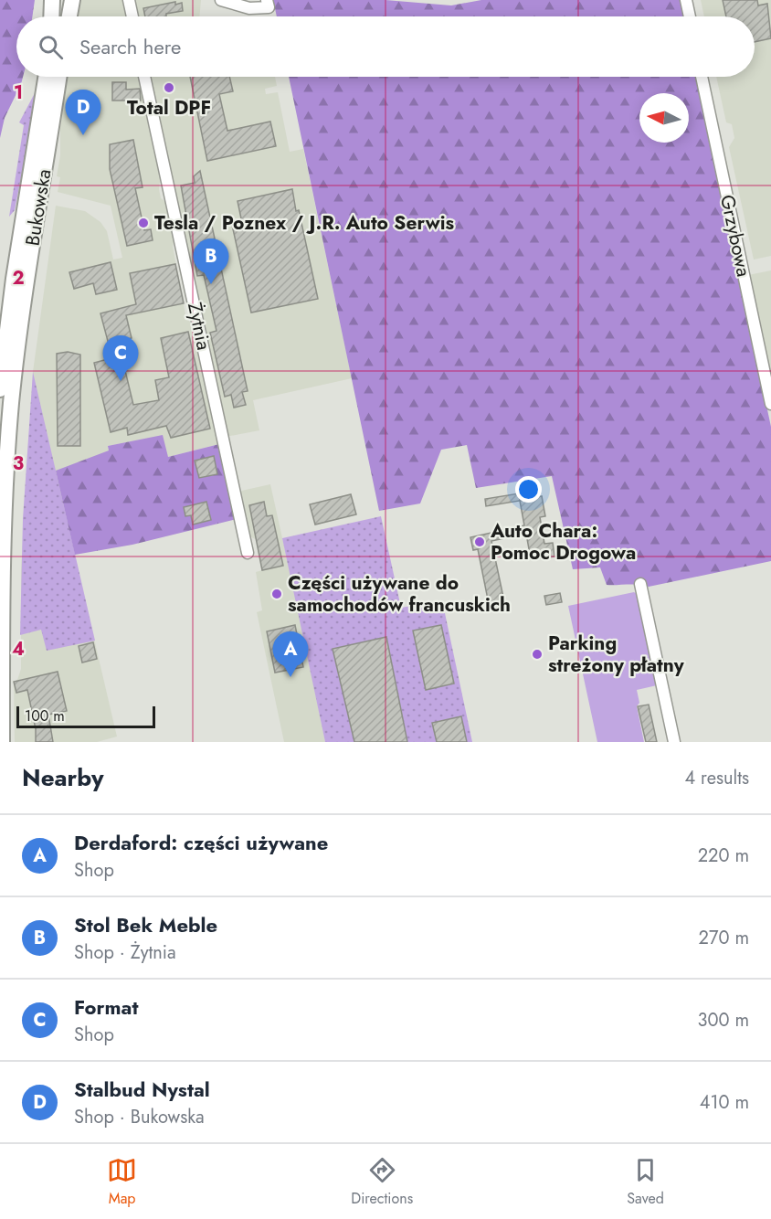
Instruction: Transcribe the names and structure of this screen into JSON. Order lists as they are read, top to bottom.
{
  "streets": {
    "main road": ["Bukowska"],
    "street": ["Grzybowa", "Żytnia"]
  },
  "places": [
    "Total DPF",
    "Tesla / Poznex / J.R. Auto Serwis",
    "Auto Chara: Pomoc Drogowa",
    "Części używane do samochodów francuskich",
    "Parking streżony płatny"
  ],
  "scale_bar": "100 m",
  "north": "left",
  "page": {
    "search": "Search here",
    "pins": [
      "D",
      "B",
      "C",
      "A"
    ],
    "scale": "100 m",
    "heading": ["Nearby", "4 results"],
    "list": [
      {
        "mark": "A",
        "name": "Derdaford: części używane",
        "note": "Shop",
        "value": "220 m"
      },
      {
        "mark": "B",
        "name": "Stol Bek Meble",
        "note": "Shop · Żytnia",
        "value": "270 m"
      },
      {
        "mark": "C",
        "name": "Format",
        "note": "Shop",
        "value": "300 m"
      },
      {
        "mark": "D",
        "name": "Stalbud Nystal",
        "note": "Shop · Bukowska",
        "value": "410 m"
      }
    ],
    "nav": ["Map", "Directions", "Saved"]
  },
  "grid": {
    "rows": [
      "1",
      "2",
      "3",
      "4"
    ]
  }
}
